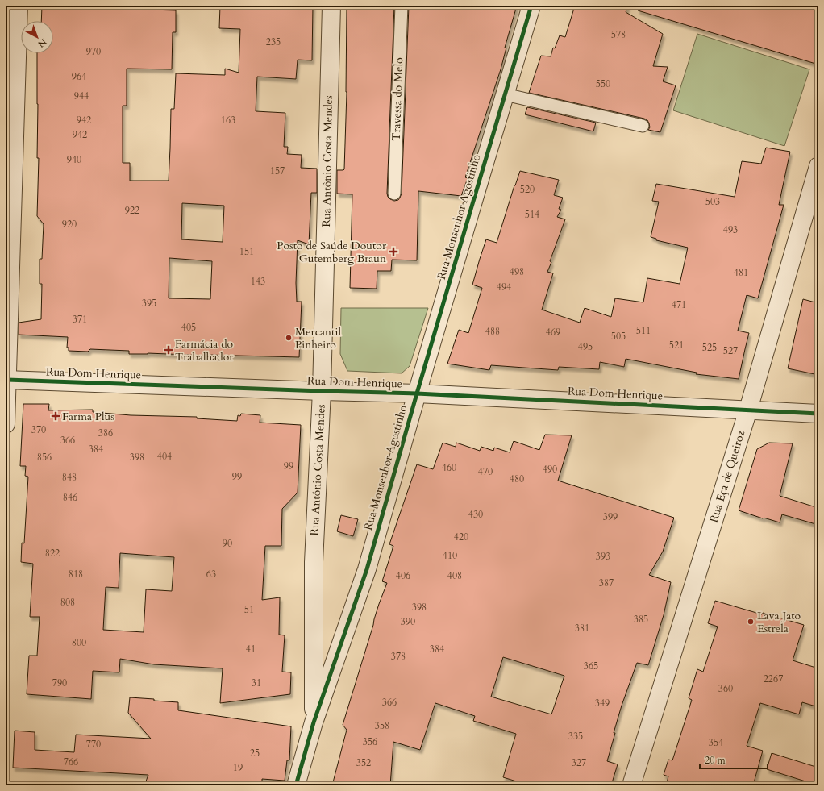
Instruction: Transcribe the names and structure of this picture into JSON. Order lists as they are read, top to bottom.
{
  "streets": {
    "street": [
      "Rua Antônio Costa Mendes",
      "Rua Monsenhor Agostinho",
      "Rua Dom Henrique",
      "Rua Eça de Queiroz"
    ],
    "lane": ["Travessa do Melo"]
  },
  "crossings": [
    ["Rua Antônio Costa Mendes", "Rua Monsenhor Agostinho"],
    ["Rua Antônio Costa Mendes", "Rua Dom Henrique"],
    ["Rua Monsenhor Agostinho", "Rua Dom Henrique"],
    ["Rua Dom Henrique", "Rua Eça de Queiroz"]
  ],
  "places": {
    "health": ["Posto de Saúde Doutor Gutemberg Braun", "Farmácia do Trabalhador", "Farma Plus"],
    "other": ["Mercantil Pinheiro", "Lava Jato Estrela"]
  },
  "house_numbers": [
    "578",
    "235",
    "970",
    "964",
    "550",
    "944",
    "942",
    "163",
    "942",
    "940",
    "157",
    "520",
    "503",
    "922",
    "514",
    "920",
    "493",
    "151",
    "498",
    "481",
    "143",
    "494",
    "395",
    "471",
    "371",
    "405",
    "511",
    "488",
    "469",
    "505",
    "521",
    "495",
    "525",
    "527",
    "370",
    "386",
    "366",
    "384",
    "404",
    "856",
    "398",
    "99",
    "460",
    "490",
    "470",
    "99",
    "848",
    "480",
    "846",
    "430",
    "399",
    "420",
    "90",
    "822",
    "410",
    "393",
    "818",
    "63",
    "406",
    "408",
    "387",
    "808",
    "398",
    "51",
    "385",
    "390",
    "381",
    "800",
    "41",
    "384",
    "378",
    "365",
    "2267",
    "790",
    "31",
    "360",
    "366",
    "349",
    "358",
    "335",
    "356",
    "354",
    "770",
    "25",
    "766",
    "352",
    "327",
    "19"
  ],
  "scale_bar": "20 m",
  "north": "bottom right"
}
